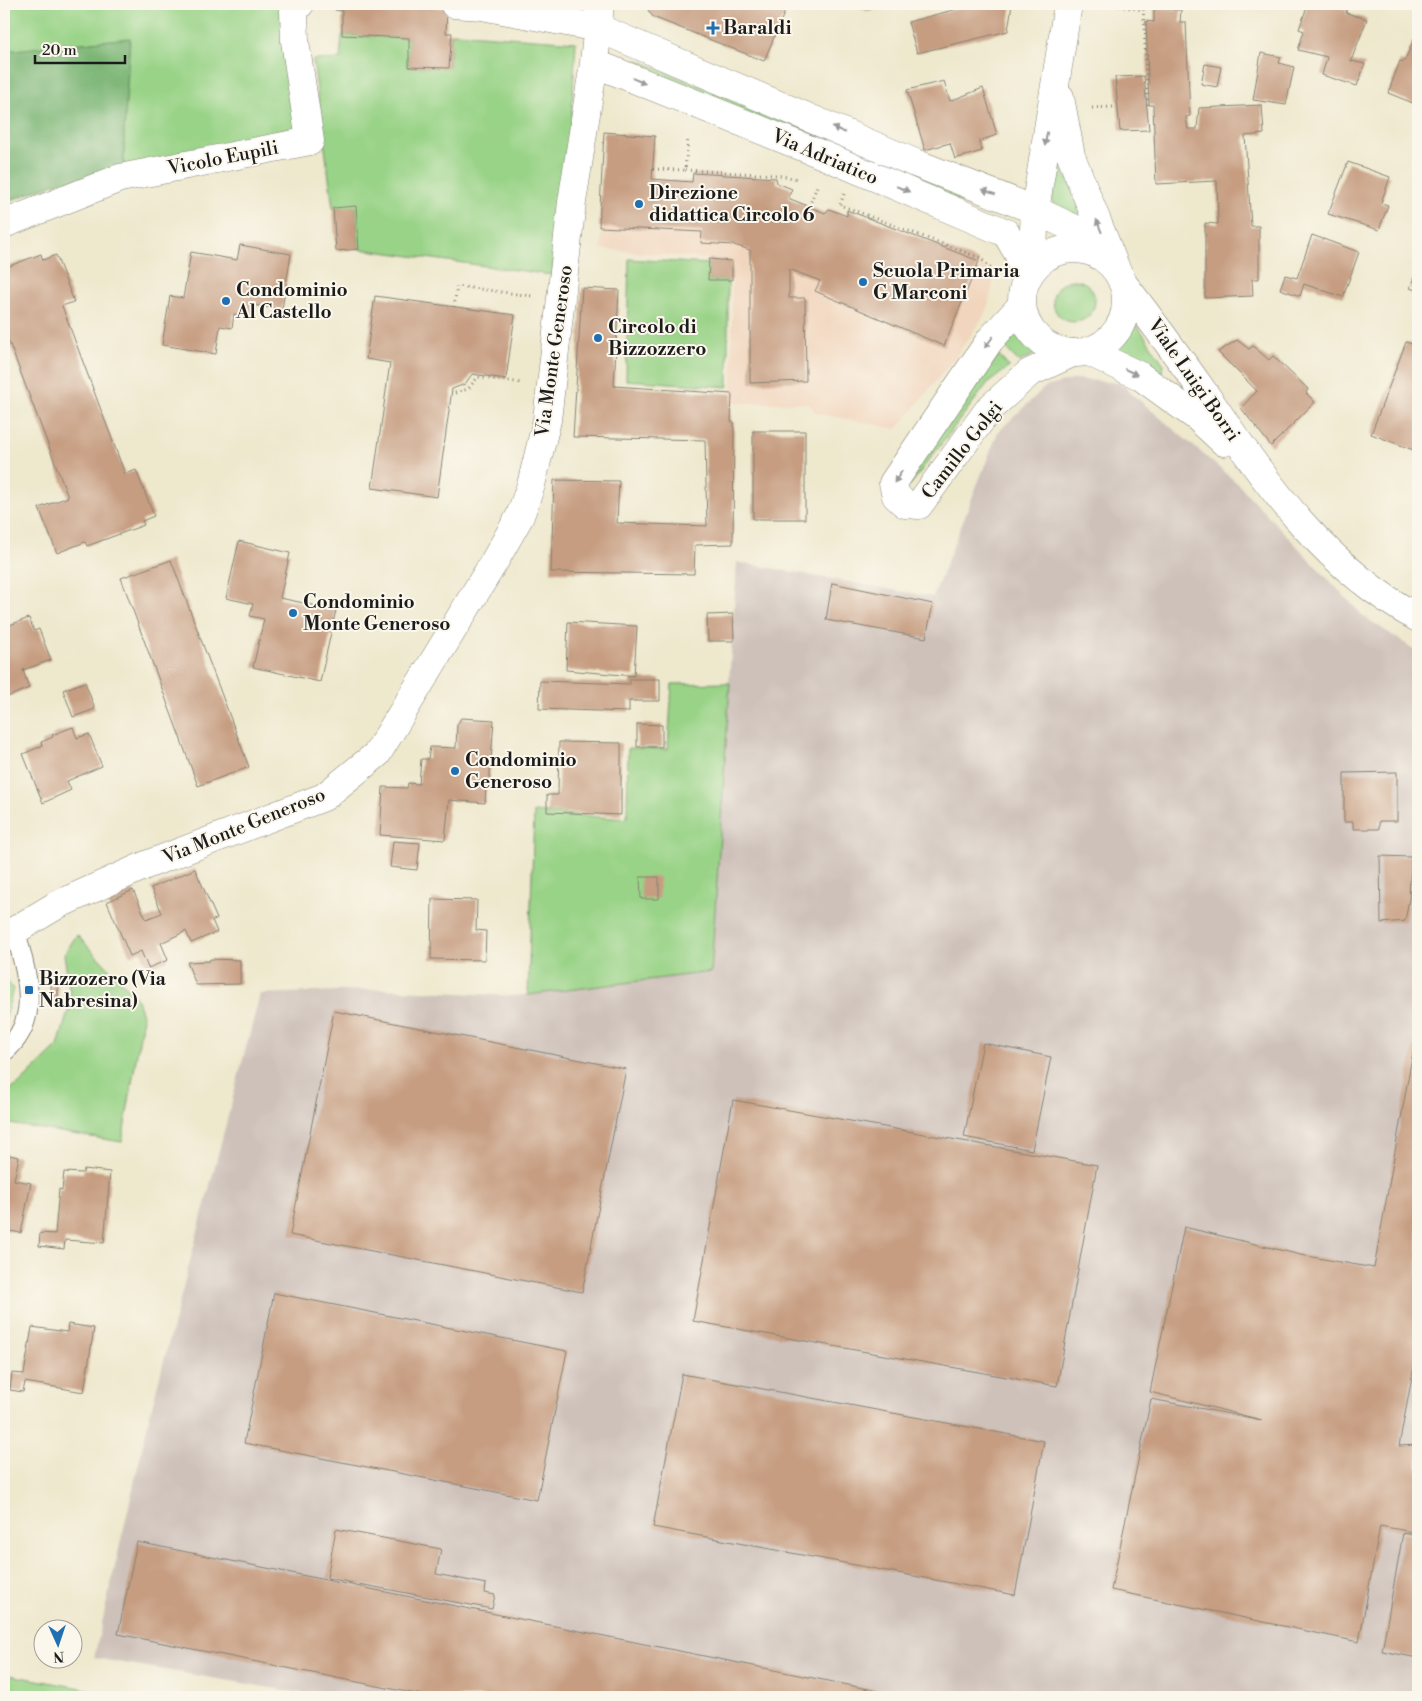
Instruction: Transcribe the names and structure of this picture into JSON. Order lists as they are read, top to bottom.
{
  "streets": {
    "street": [
      "Via Adriatico",
      "Vicolo Eupili",
      "Via Monte Generoso",
      "Viale Luigi Borri",
      "Camillo Golgi"
    ]
  },
  "crossings": [
    ["Via Adriatico", "Via Monte Generoso"],
    ["Via Adriatico", "Viale Luigi Borri"],
    ["Via Adriatico", "Camillo Golgi"],
    ["Viale Luigi Borri", "Camillo Golgi"]
  ],
  "places": {
    "health": ["Baraldi"],
    "other": [
      "Direzione didattica Circolo 6",
      "Scuola Primaria G Marconi",
      "Condominio Al Castello",
      "Circolo di Bizzozzero",
      "Condominio Monte Generoso",
      "Condominio Generoso"
    ],
    "transit": ["Bizzozero (Via Nabresina)"]
  },
  "scale_bar": "20 m",
  "north": "bottom"
}
